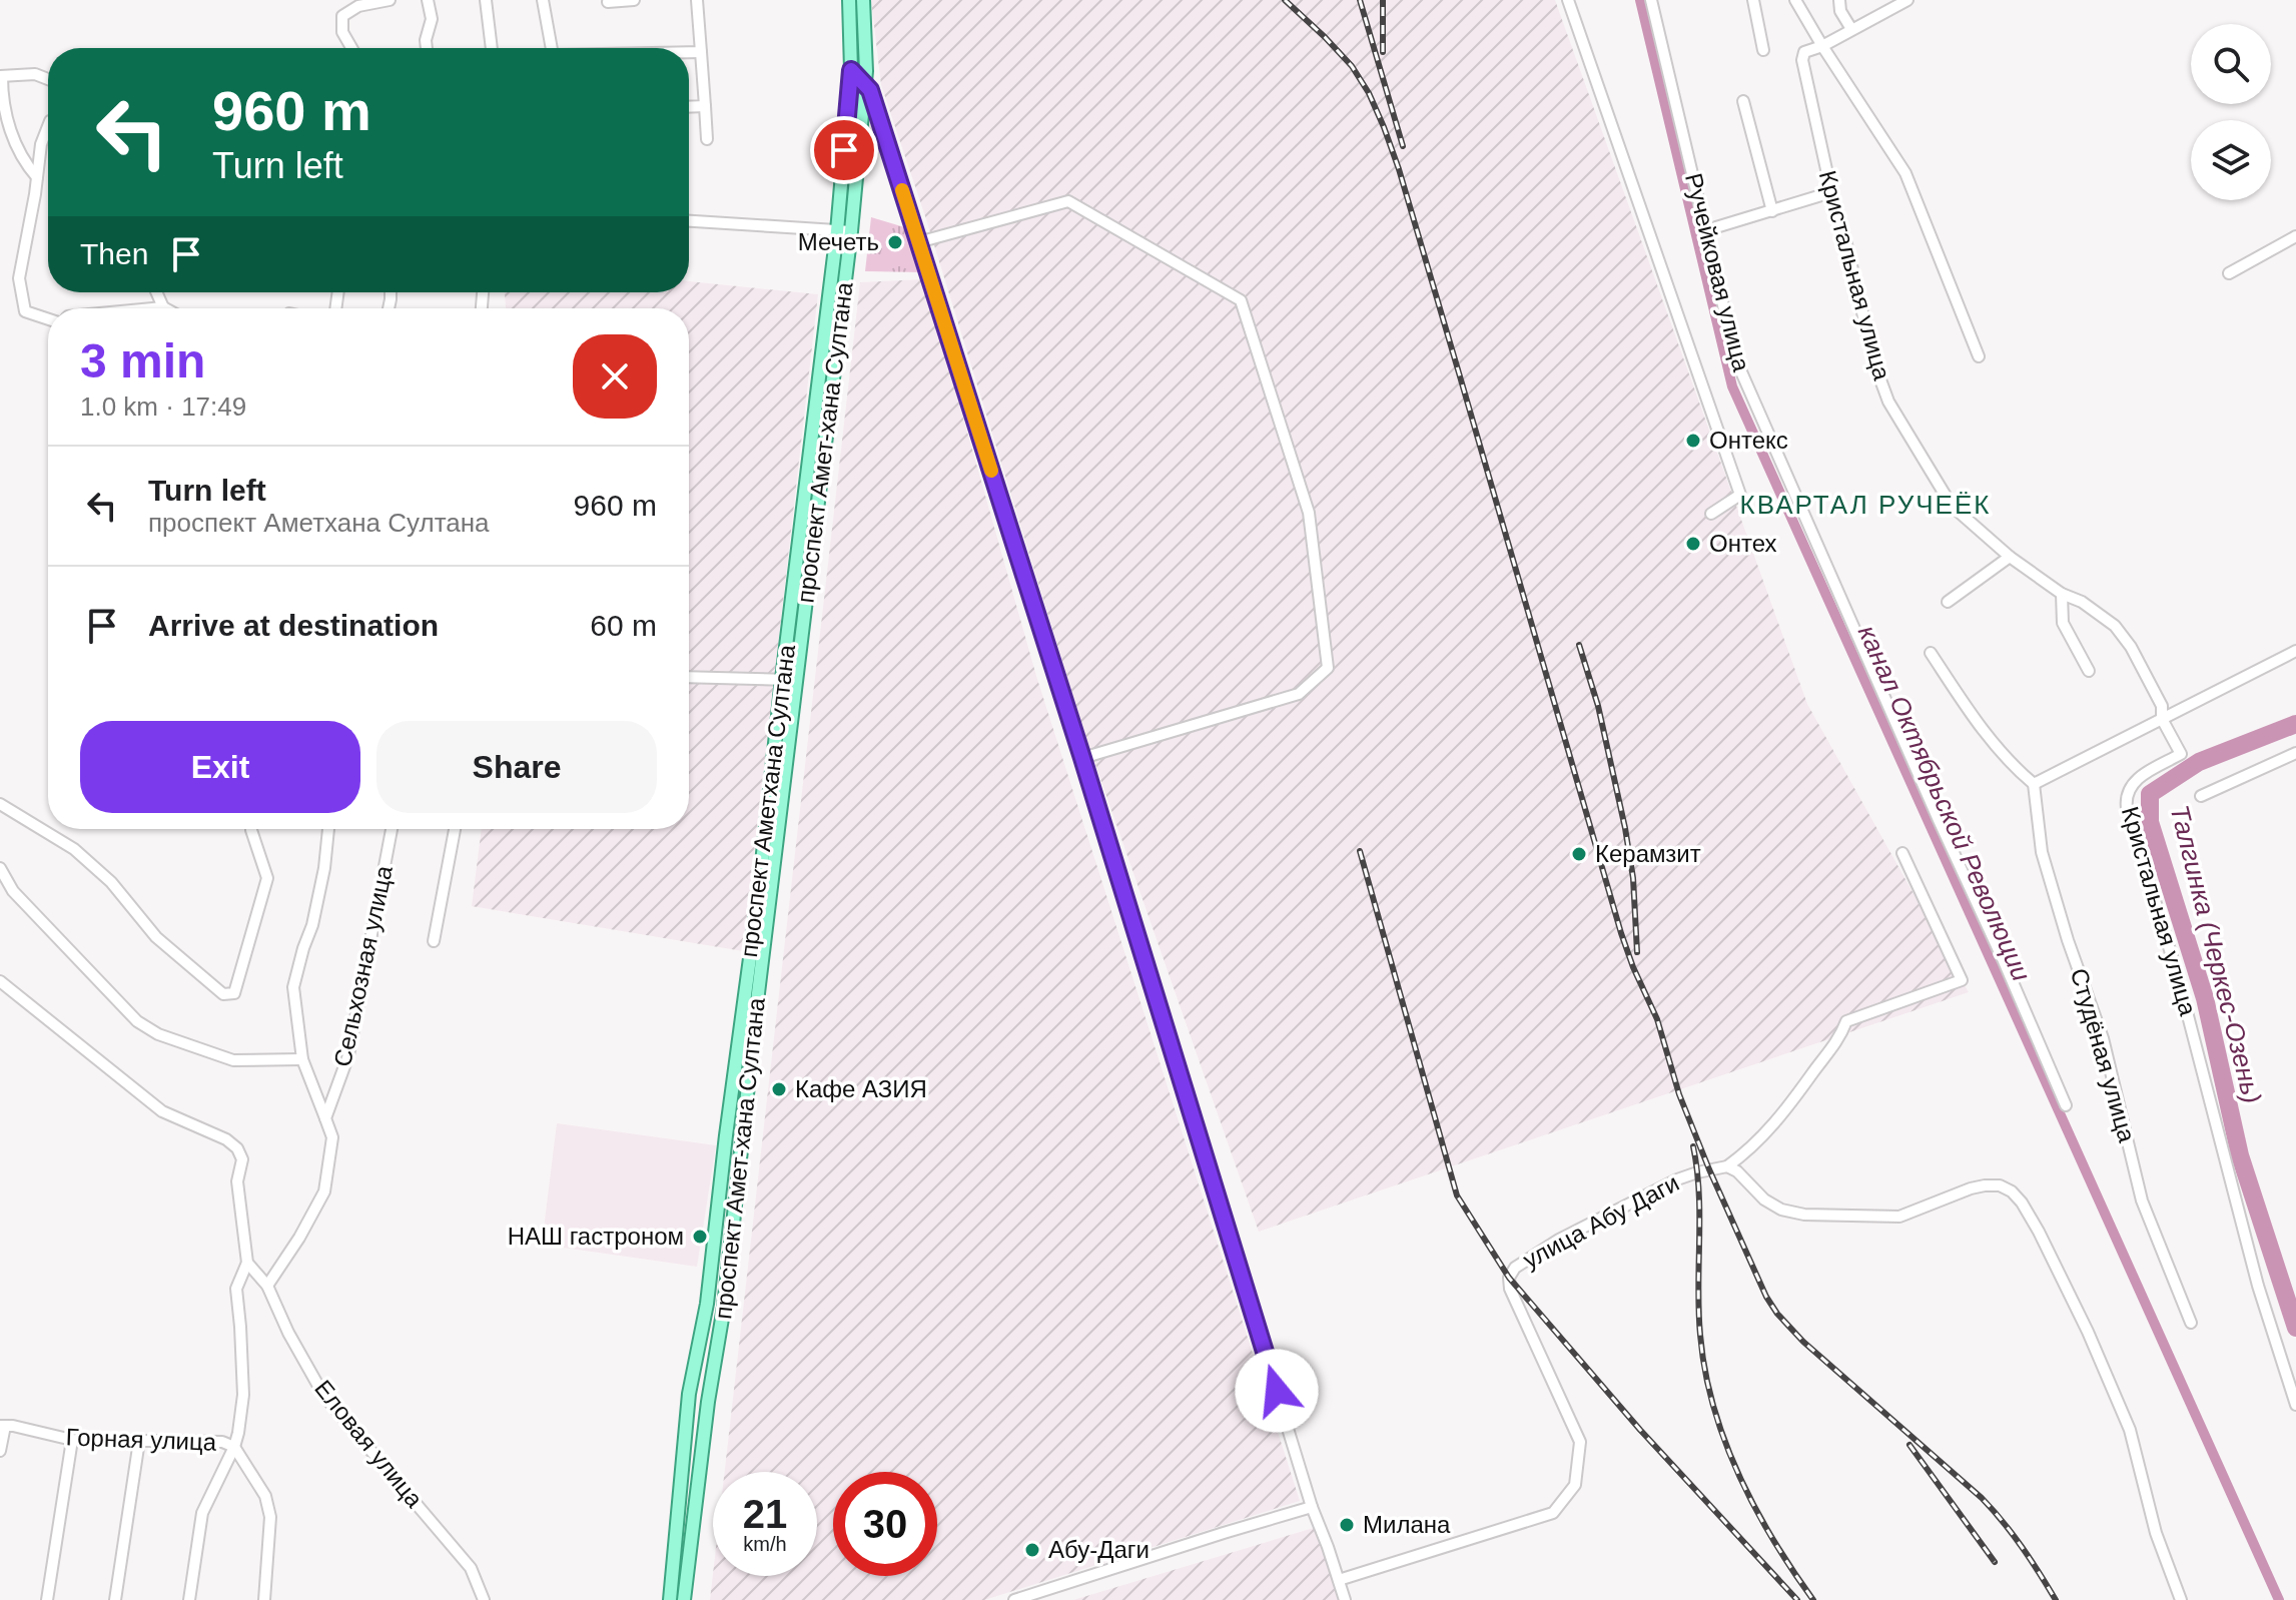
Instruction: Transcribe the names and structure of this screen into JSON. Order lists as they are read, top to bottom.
{
  "streets": {
    "main road": ["проспект Амет-хана Султана", "проспект Аметхана Султана"],
    "street": [
      "Ручейковая улица",
      "Кристальная улица",
      "Сельхозная улица",
      "Студёная улица",
      "улица Абу Даги",
      "Горная улица",
      "Еловая улица"
    ]
  },
  "crossings": [
    ["Сельхозная улица", "Еловая улица"]
  ],
  "districts": ["КВАРТАЛ РУЧЕЁК"],
  "water": ["канал Октябрьской Революции", "Талгинка (Черкес-Озень)"],
  "places": [
    "Мечеть",
    "Онтекс",
    "Онтех",
    "Керамзит",
    "Кафе АЗИЯ",
    "НАШ гастроном",
    "Милана",
    "Абу-Даги"
  ],
  "page": {
    "turn": ["960 m", "Turn left"],
    "then": "Then",
    "heading": ["3 min", "1.0 km · 17:49"],
    "list": [
      {
        "name": "Turn left",
        "note": "проспект Аметхана Султана",
        "value": "960 m"
      },
      {
        "name": "Arrive at destination",
        "value": "60 m"
      }
    ],
    "buttons": ["Exit", "Share"],
    "speed": "21 km/h",
    "limit": "30"
  }
}
